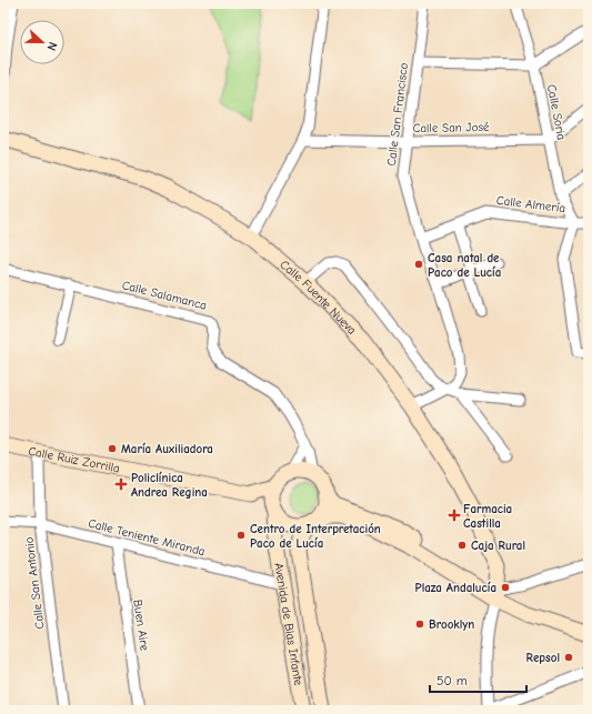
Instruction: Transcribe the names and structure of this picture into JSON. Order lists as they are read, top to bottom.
{
  "streets": {
    "main road": ["Calle Fuente Nueva", "Calle Ruiz Zorrilla", "Avenida de Blas Infante"],
    "street": [
      "Calle Soria",
      "Calle San Francisco",
      "Calle San José",
      "Calle Almería",
      "Calle Salamanca",
      "Calle Teniente Miranda",
      "Calle San Antonio",
      "Buen Aire"
    ]
  },
  "crossings": [
    ["Calle Soria", "Calle San José"],
    ["Calle Soria", "Calle Almería"],
    ["Calle San Francisco", "Calle San José"],
    ["Calle San Francisco", "Calle Almería"],
    ["Calle San Francisco", "Calle Fuente Nueva"],
    ["Calle Salamanca", "Calle Ruiz Zorrilla"],
    ["Calle Salamanca", "Avenida de Blas Infante"],
    ["Calle Ruiz Zorrilla", "Calle San Antonio"],
    ["Calle Ruiz Zorrilla", "Avenida de Blas Infante"],
    ["Calle Teniente Miranda", "Calle San Antonio"],
    ["Calle Teniente Miranda", "Avenida de Blas Infante"],
    ["Calle Teniente Miranda", "Buen Aire"]
  ],
  "places": {
    "other": [
      "Casa natal de Paco de Lucía",
      "María Auxiliadora",
      "Centro de Interpretación Paco de Lucía",
      "Caja Rural",
      "Plaza Andalucía",
      "Brooklyn",
      "Repsol"
    ],
    "health": ["Policlínica Andrea Regina", "Farmacia Castilla"]
  },
  "scale_bar": "50 m",
  "north": "right"
}
